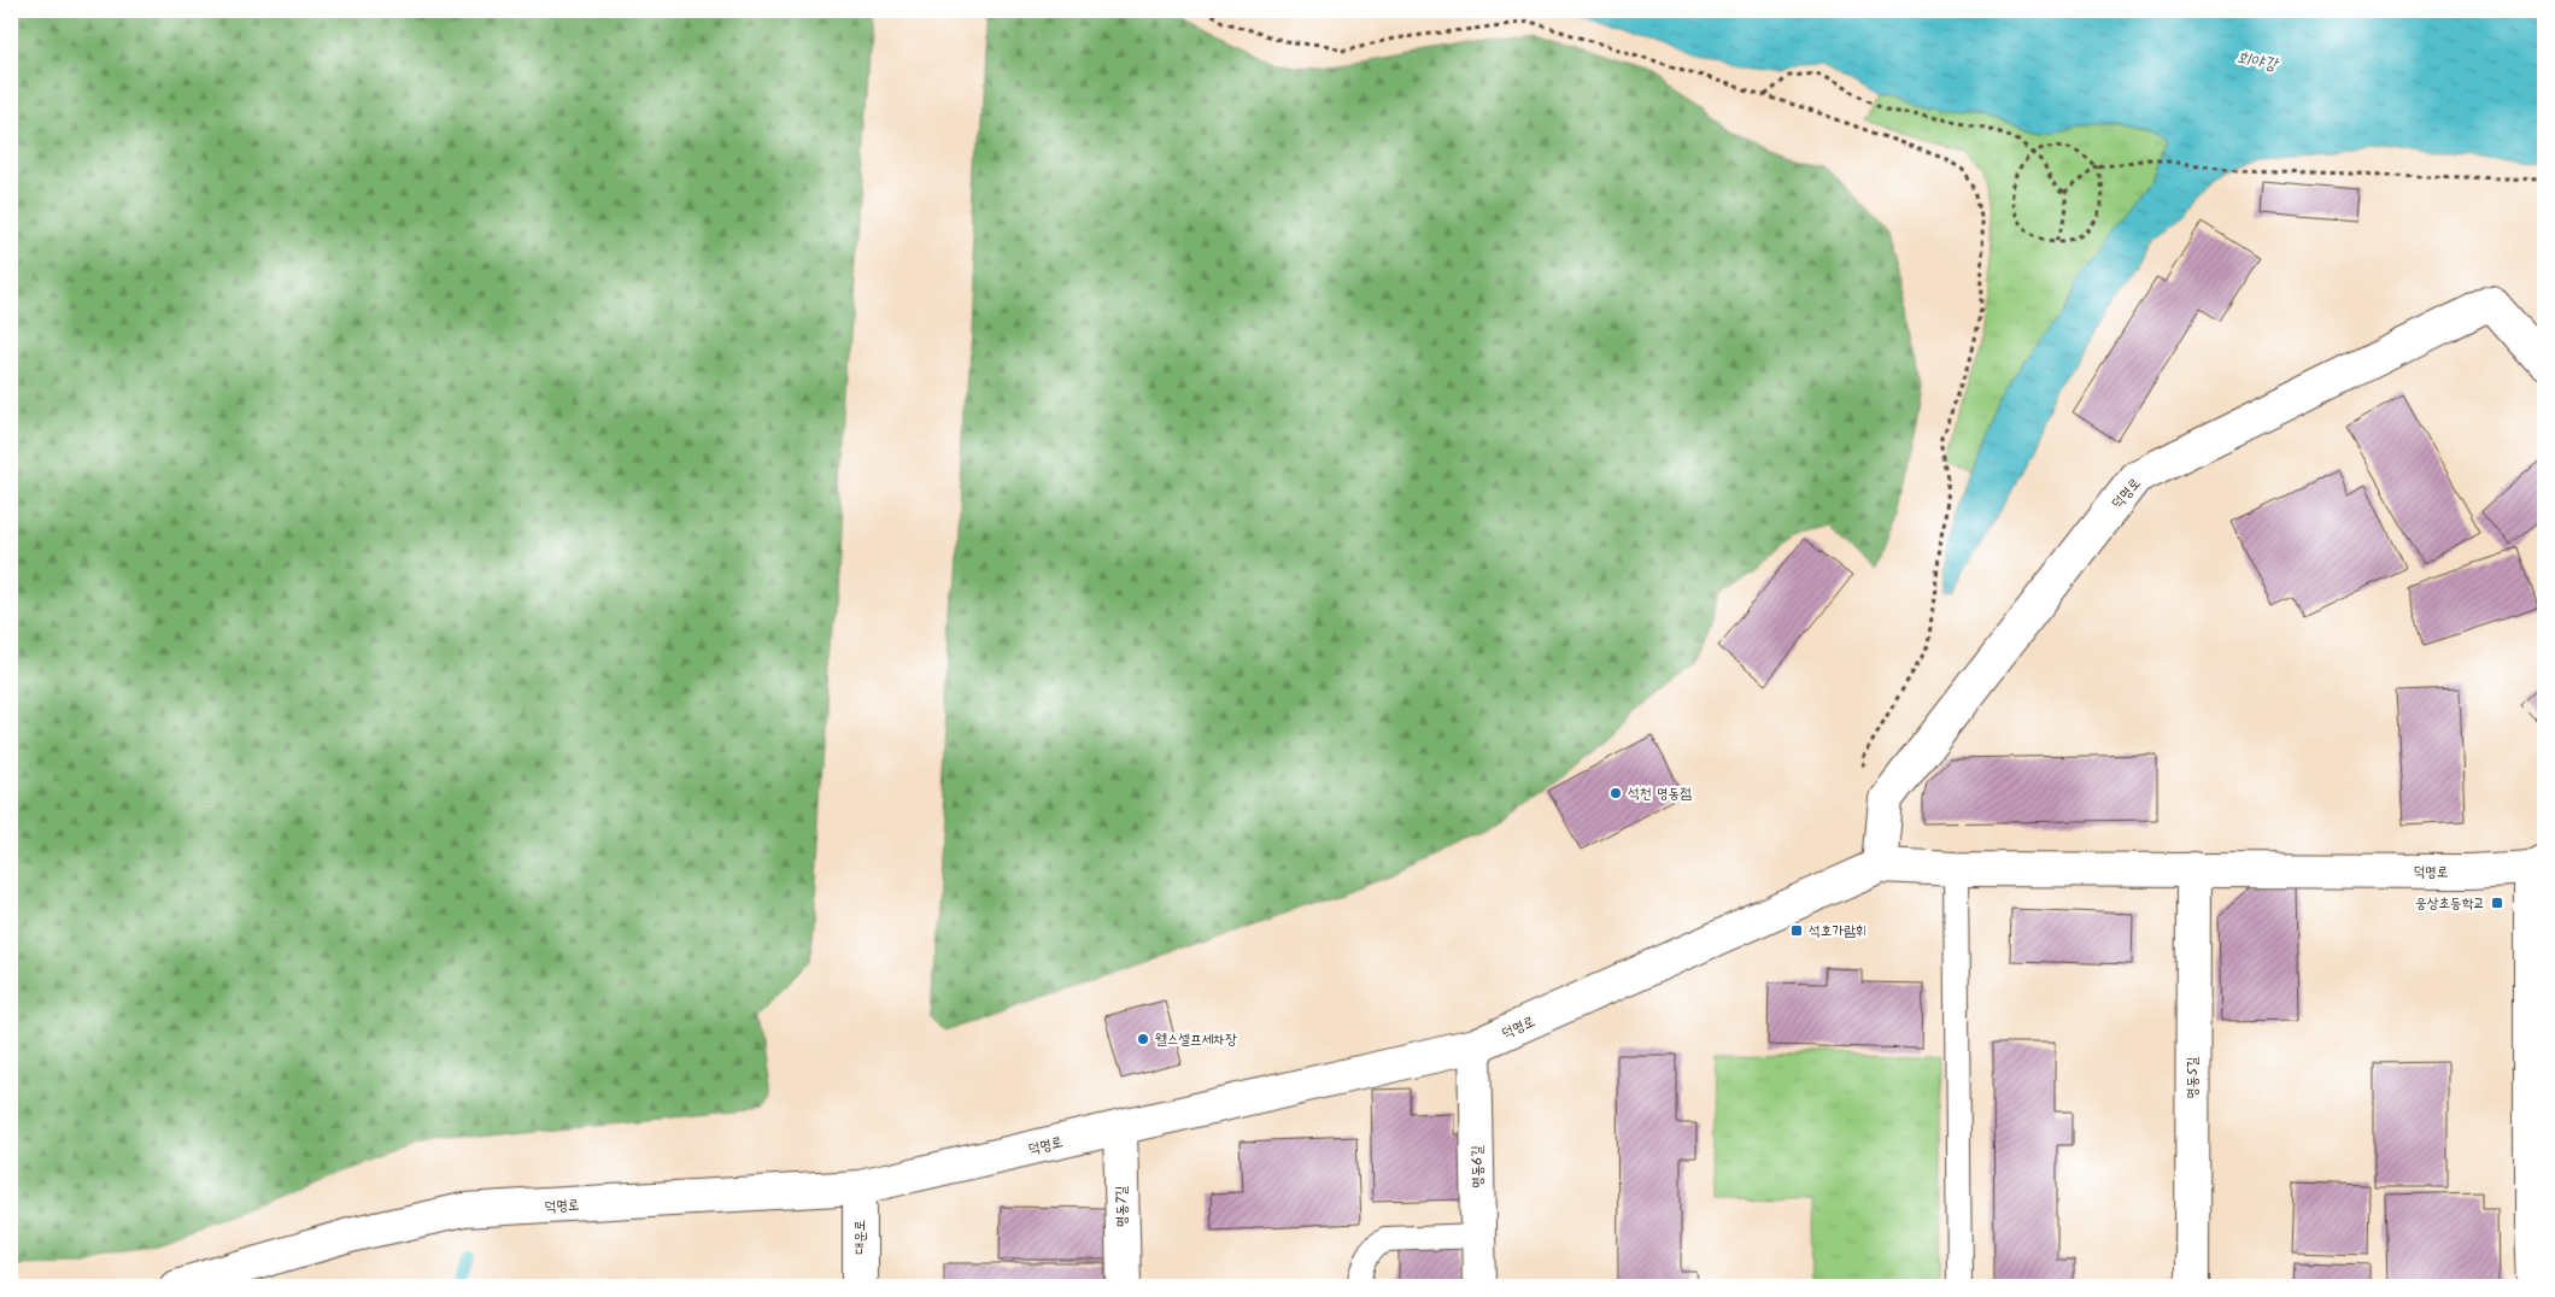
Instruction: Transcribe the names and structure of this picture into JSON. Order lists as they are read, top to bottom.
{
  "streets": {
    "street": [
      "덕명로",
      "명동5길",
      "명동6길",
      "명동7길",
      "대운로"
    ]
  },
  "crossings": [
    ["덕명로", "명동5길"],
    ["덕명로", "명동6길"],
    ["덕명로", "명동7길"],
    ["덕명로", "대운로"]
  ],
  "water": ["회야강"],
  "places": {
    "other": ["석천 명동점", "웰스셀프세차장"],
    "transit": ["웅상초등학교", "석호가람휘"]
  }
}
